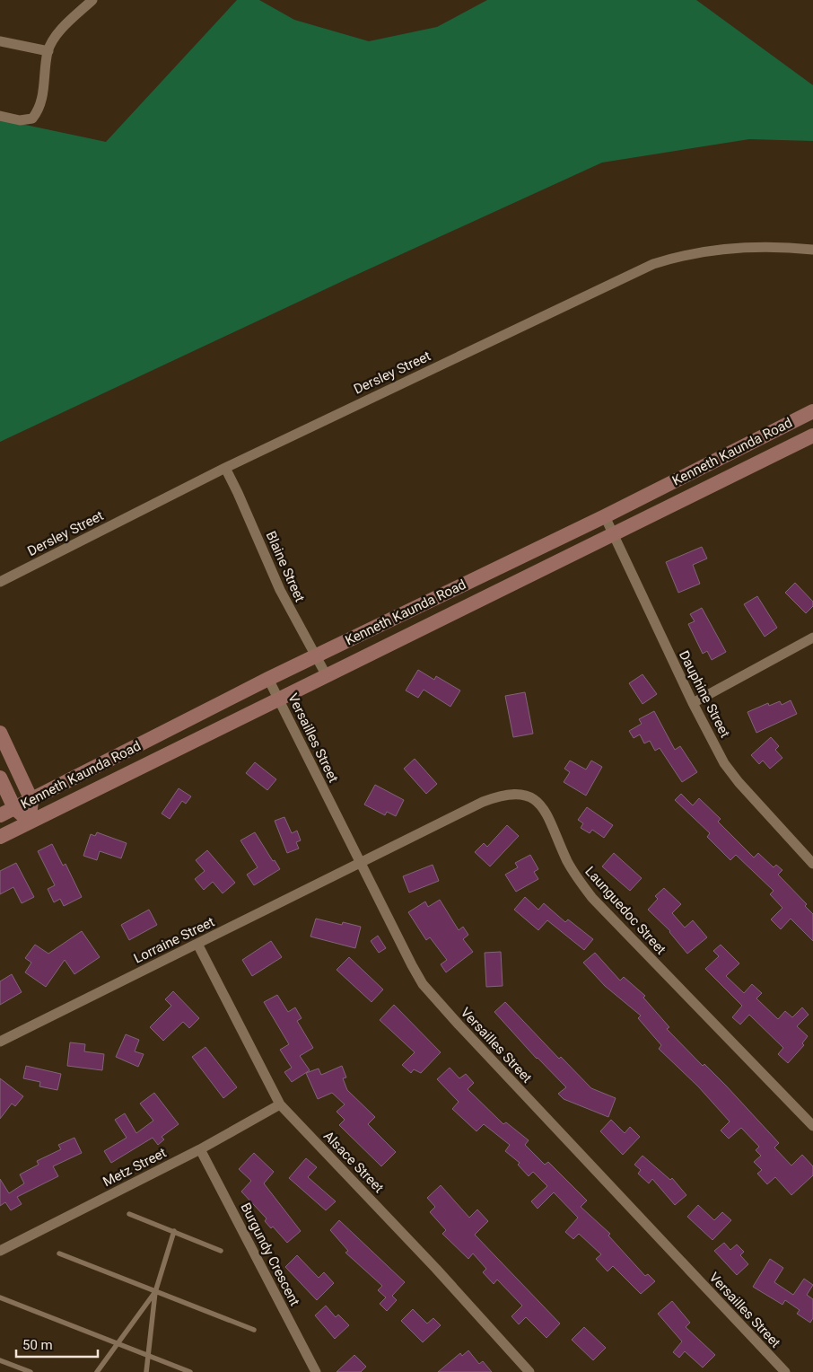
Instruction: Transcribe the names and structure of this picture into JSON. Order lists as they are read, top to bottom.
{
  "streets": {
    "main road": ["Kenneth Kaunda Road"],
    "street": [
      "Dersley Street",
      "Blaine Street",
      "Dauphine Street",
      "Versailles Street",
      "Launguedoc Street",
      "Lorraine Street",
      "Alsace Street",
      "Metz Street",
      "Burgundy Crescent"
    ]
  },
  "crossings": [
    ["Dersley Street", "Blaine Street"],
    ["Kenneth Kaunda Road", "Blaine Street"],
    ["Kenneth Kaunda Road", "Dauphine Street"],
    ["Kenneth Kaunda Road", "Versailles Street"],
    ["Versailles Street", "Launguedoc Street"],
    ["Versailles Street", "Lorraine Street"],
    ["Launguedoc Street", "Lorraine Street"],
    ["Lorraine Street", "Alsace Street"],
    ["Alsace Street", "Metz Street"],
    ["Metz Street", "Burgundy Crescent"]
  ],
  "scale_bar": "50 m"
}
